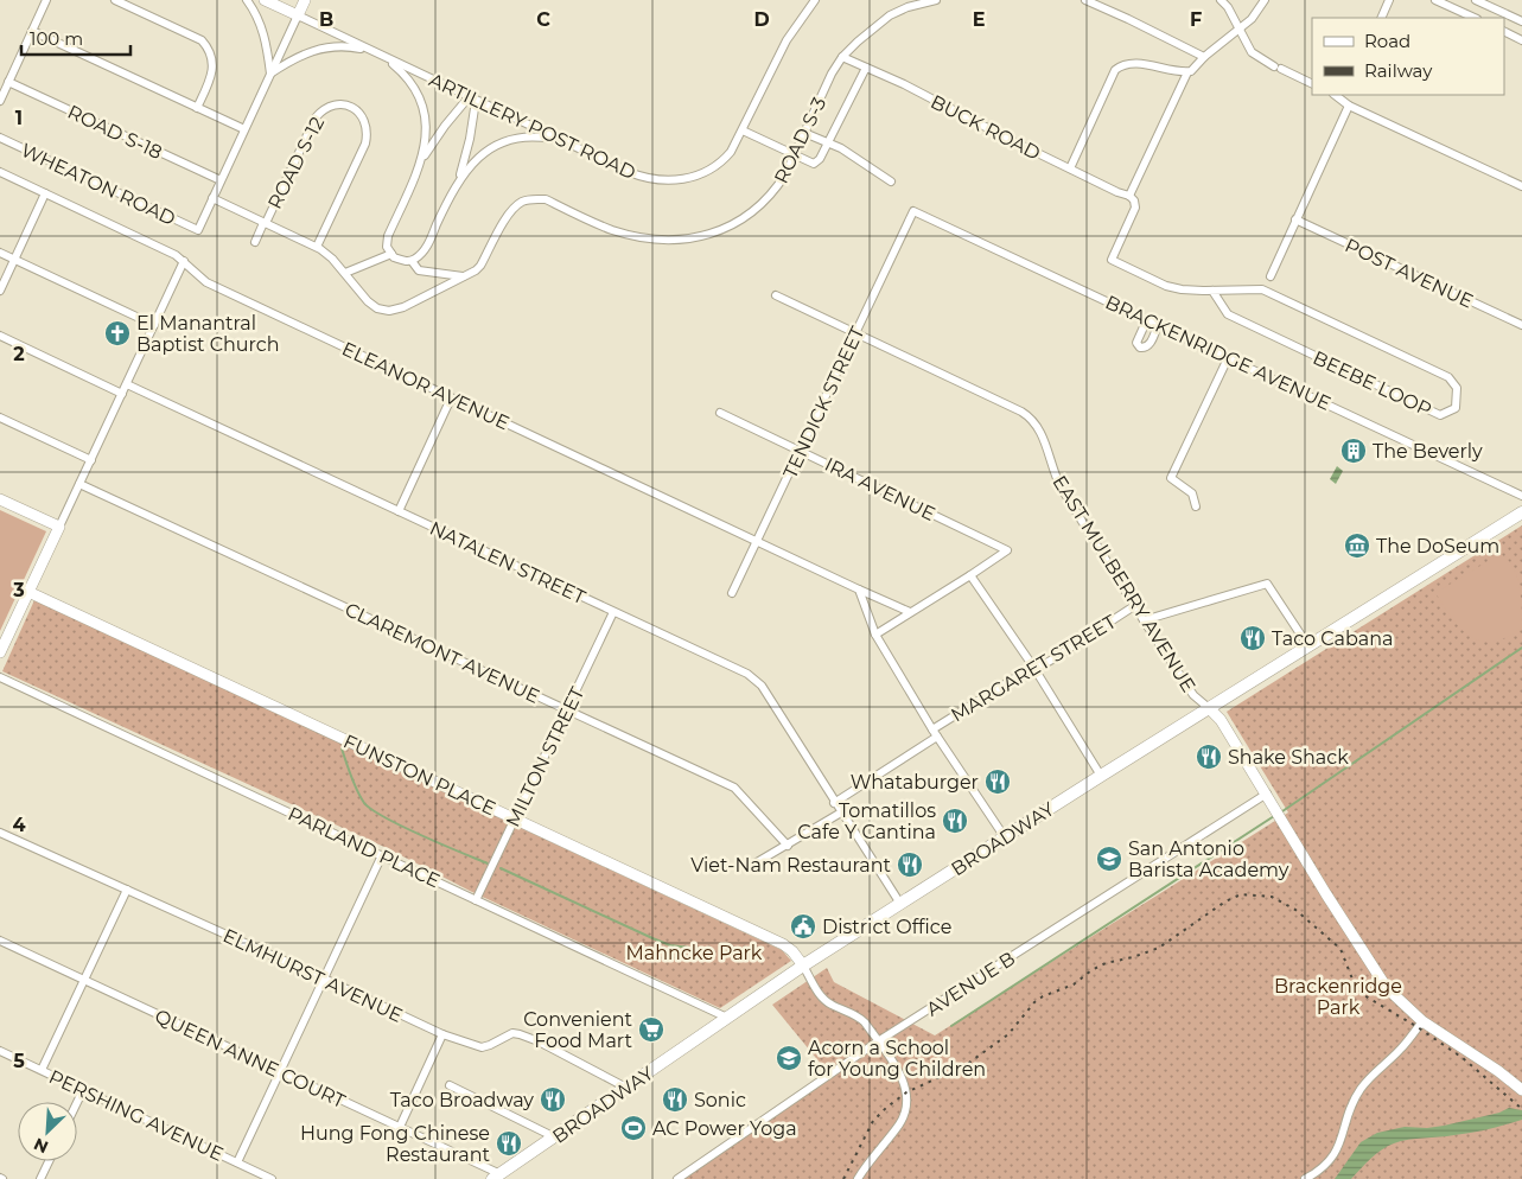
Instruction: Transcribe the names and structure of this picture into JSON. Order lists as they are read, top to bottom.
{
  "streets": {
    "main road": ["BROADWAY"],
    "street": [
      "ARTILLERY POST ROAD",
      "BUCK ROAD",
      "ROAD S-18",
      "ROAD S-3",
      "ROAD S-12",
      "WHEATON ROAD",
      "POST AVENUE",
      "BRACKENRIDGE AVENUE",
      "BEEBE LOOP",
      "ELEANOR AVENUE",
      "TENDICK STREET",
      "IRA AVENUE",
      "NATALEN STREET",
      "EAST MULBERRY AVENUE",
      "CLAREMONT AVENUE",
      "MARGARET STREET",
      "MILTON STREET",
      "FUNSTON PLACE",
      "PARLAND PLACE",
      "ELMHURST AVENUE",
      "AVENUE B",
      "QUEEN ANNE COURT",
      "PERSHING AVENUE"
    ]
  },
  "crossings": [
    ["BUCK ROAD", "ROAD S-3"],
    ["ROAD S-3", "ROAD S-12"],
    ["ROAD S-3", "WHEATON ROAD"],
    ["BRACKENRIDGE AVENUE", "TENDICK STREET"],
    ["ELEANOR AVENUE", "TENDICK STREET"],
    ["TENDICK STREET", "IRA AVENUE"],
    ["TENDICK STREET", "EAST MULBERRY AVENUE"],
    ["NATALEN STREET", "MARGARET STREET"],
    ["NATALEN STREET", "MILTON STREET"],
    ["EAST MULBERRY AVENUE", "MARGARET STREET"],
    ["EAST MULBERRY AVENUE", "BROADWAY"],
    ["EAST MULBERRY AVENUE", "AVENUE B"],
    ["CLAREMONT AVENUE", "MILTON STREET"],
    ["MARGARET STREET", "BROADWAY"],
    ["MILTON STREET", "FUNSTON PLACE"],
    ["MILTON STREET", "PARLAND PLACE"],
    ["FUNSTON PLACE", "BROADWAY"],
    ["BROADWAY", "PARLAND PLACE"],
    ["BROADWAY", "ELMHURST AVENUE"],
    ["BROADWAY", "QUEEN ANNE COURT"]
  ],
  "parks": ["Mahncke Park", "Brackenridge Park"],
  "places": {
    "church": ["El Manantral Baptist Church"],
    "building": ["The Beverly"],
    "museum": ["The DoSeum"],
    "restaurant": [
      "Taco Cabana",
      "Shake Shack",
      "Whataburger",
      "Tomatillos Cafe Y Cantina",
      "Viet-Nam Restaurant",
      "Taco Broadway",
      "Sonic",
      "Hung Fong Chinese Restaurant"
    ],
    "school or university": ["San Antonio Barista Academy", "Acorn a School for Young Children"],
    "public building": ["District Office"],
    "supermarket": ["Convenient Food Mart"],
    "sports": ["AC Power Yoga"]
  },
  "legend": ["Road", "Railway"],
  "scale_bar": "100 m",
  "north": "bottom left",
  "grid": {
    "columns": [
      "B",
      "C",
      "D",
      "E",
      "F"
    ],
    "rows": [
      "1",
      "2",
      "3",
      "4",
      "5"
    ]
  }
}
